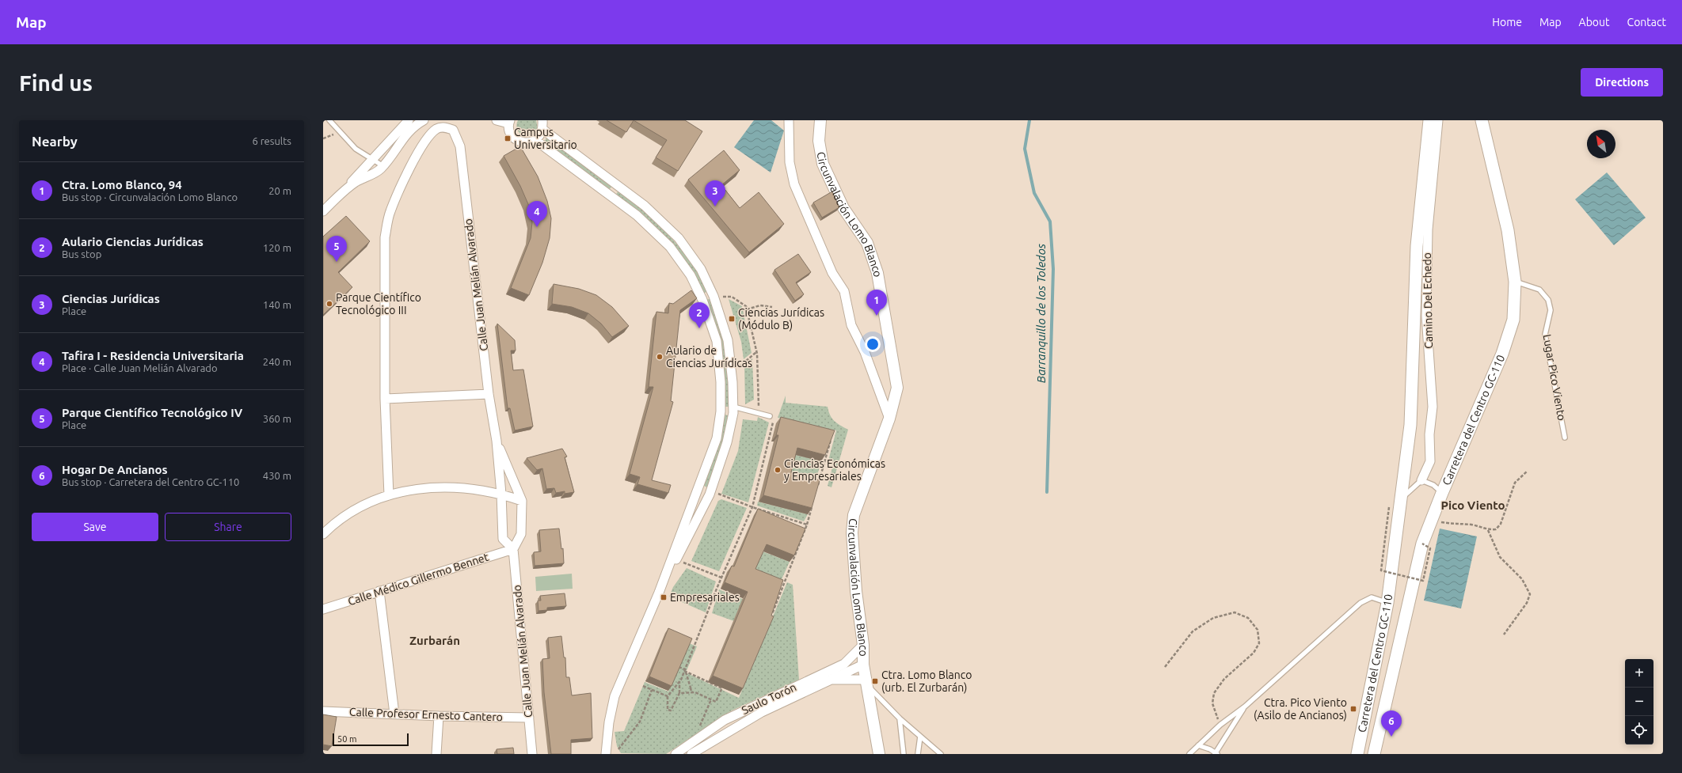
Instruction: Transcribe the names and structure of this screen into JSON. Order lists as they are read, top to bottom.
{
  "streets": {
    "main road": ["Carretera del Centro GC-110"],
    "street": [
      "Circunvalación Lomo Blanco",
      "Calle Juan Melián Alvarado",
      "Camino Del Echedo",
      "Calle Médico Gillermo Bennet",
      "Saulo Torón",
      "Calle Profesor Ernesto Cantero"
    ],
    "lane": ["Lugar Pico Viento"]
  },
  "crossings": [
    ["Circunvalación Lomo Blanco", "Saulo Torón"],
    ["Calle Juan Melián Alvarado", "Calle Médico Gillermo Bennet"],
    ["Calle Juan Melián Alvarado", "Calle Profesor Ernesto Cantero"],
    ["Lugar Pico Viento", "Carretera del Centro GC-110"]
  ],
  "districts": ["Pico Viento", "Zurbarán"],
  "water": ["Barranquillo de los Toledos"],
  "places": {
    "transit": [
      "Campus Universitario",
      "Ciencias Jurídicas (Módulo B)",
      "Empresariales",
      "Ctra. Lomo Blanco (urb. El Zurbarán)",
      "Ctra. Pico Viento (Asilo de Ancianos)"
    ],
    "other": ["Parque Científico Tecnológico III", "Aulario de Ciencias Jurídicas", "Ciencias Económicas y Empresariales"]
  },
  "scale_bar": "50 m",
  "north": "top left",
  "page": {
    "header": "Map",
    "nav": [
      "Home",
      "Map",
      "About",
      "Contact"
    ],
    "buttons": [
      "Directions",
      ["Save", "Share"]
    ],
    "title": "Find us",
    "heading": ["Nearby", "6 results"],
    "list": [
      {
        "mark": "1",
        "name": "Ctra. Lomo Blanco, 94",
        "note": "Bus stop · Circunvalación Lomo Blanco",
        "value": "20 m"
      },
      {
        "mark": "2",
        "name": "Aulario Ciencias Jurídicas",
        "note": "Bus stop",
        "value": "120 m"
      },
      {
        "mark": "3",
        "name": "Ciencias Jurídicas",
        "note": "Place",
        "value": "140 m"
      },
      {
        "mark": "4",
        "name": "Tafira I - Residencia Universitaria",
        "note": "Place · Calle Juan Melián Alvarado",
        "value": "240 m"
      },
      {
        "mark": "5",
        "name": "Parque Científico Tecnológico IV",
        "note": "Place",
        "value": "360 m"
      },
      {
        "mark": "6",
        "name": "Hogar De Ancianos",
        "note": "Bus stop · Carretera del Centro GC-110",
        "value": "430 m"
      }
    ],
    "pins": [
      "3",
      "4",
      "5",
      "1",
      "2",
      "6"
    ],
    "map_buttons": ["+", "−"],
    "scale": "50 m"
  }
}
